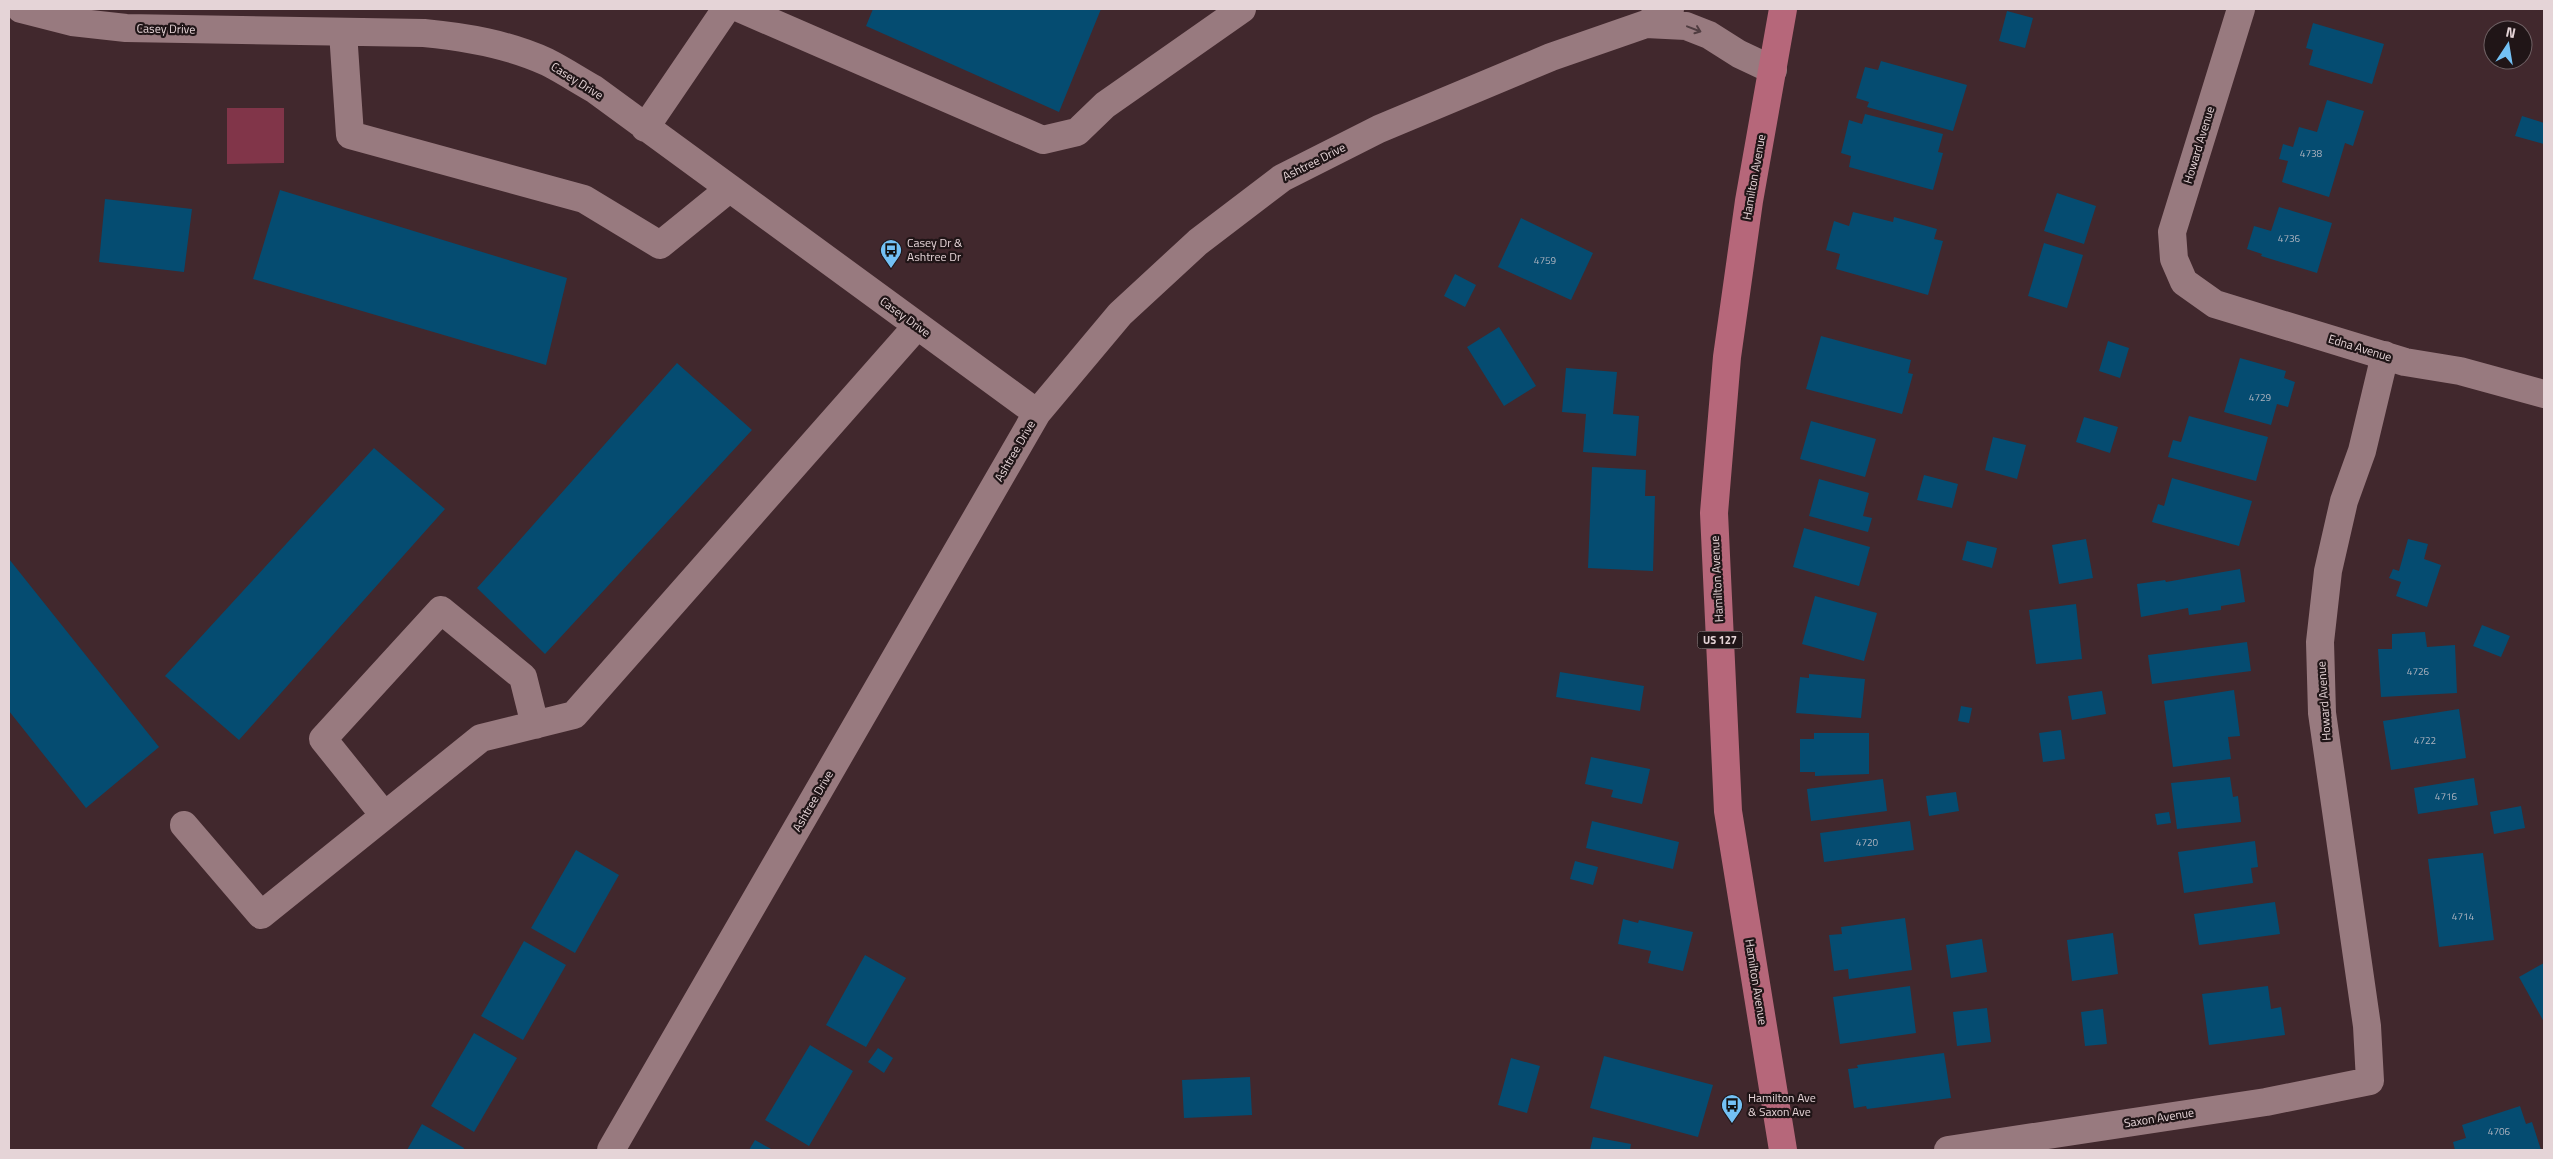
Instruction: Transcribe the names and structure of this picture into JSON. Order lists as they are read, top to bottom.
{
  "streets": {
    "main road": ["Hamilton Avenue", "US 127"],
    "street": [
      "Casey Drive",
      "Howard Avenue",
      "Ashtree Drive",
      "Edna Avenue",
      "Saxon Avenue"
    ]
  },
  "crossings": [
    ["Casey Drive", "Ashtree Drive"],
    ["Howard Avenue", "Edna Avenue"],
    ["Howard Avenue", "Saxon Avenue"]
  ],
  "places": {
    "bus stop": ["Casey Dr & Ashtree Dr", "Hamilton Ave & Saxon Ave"]
  },
  "house_numbers": [
    "4738",
    "4736",
    "4759",
    "4729",
    "4726",
    "4722",
    "4716",
    "4720",
    "4714",
    "4706"
  ],
  "north": "top"
}
